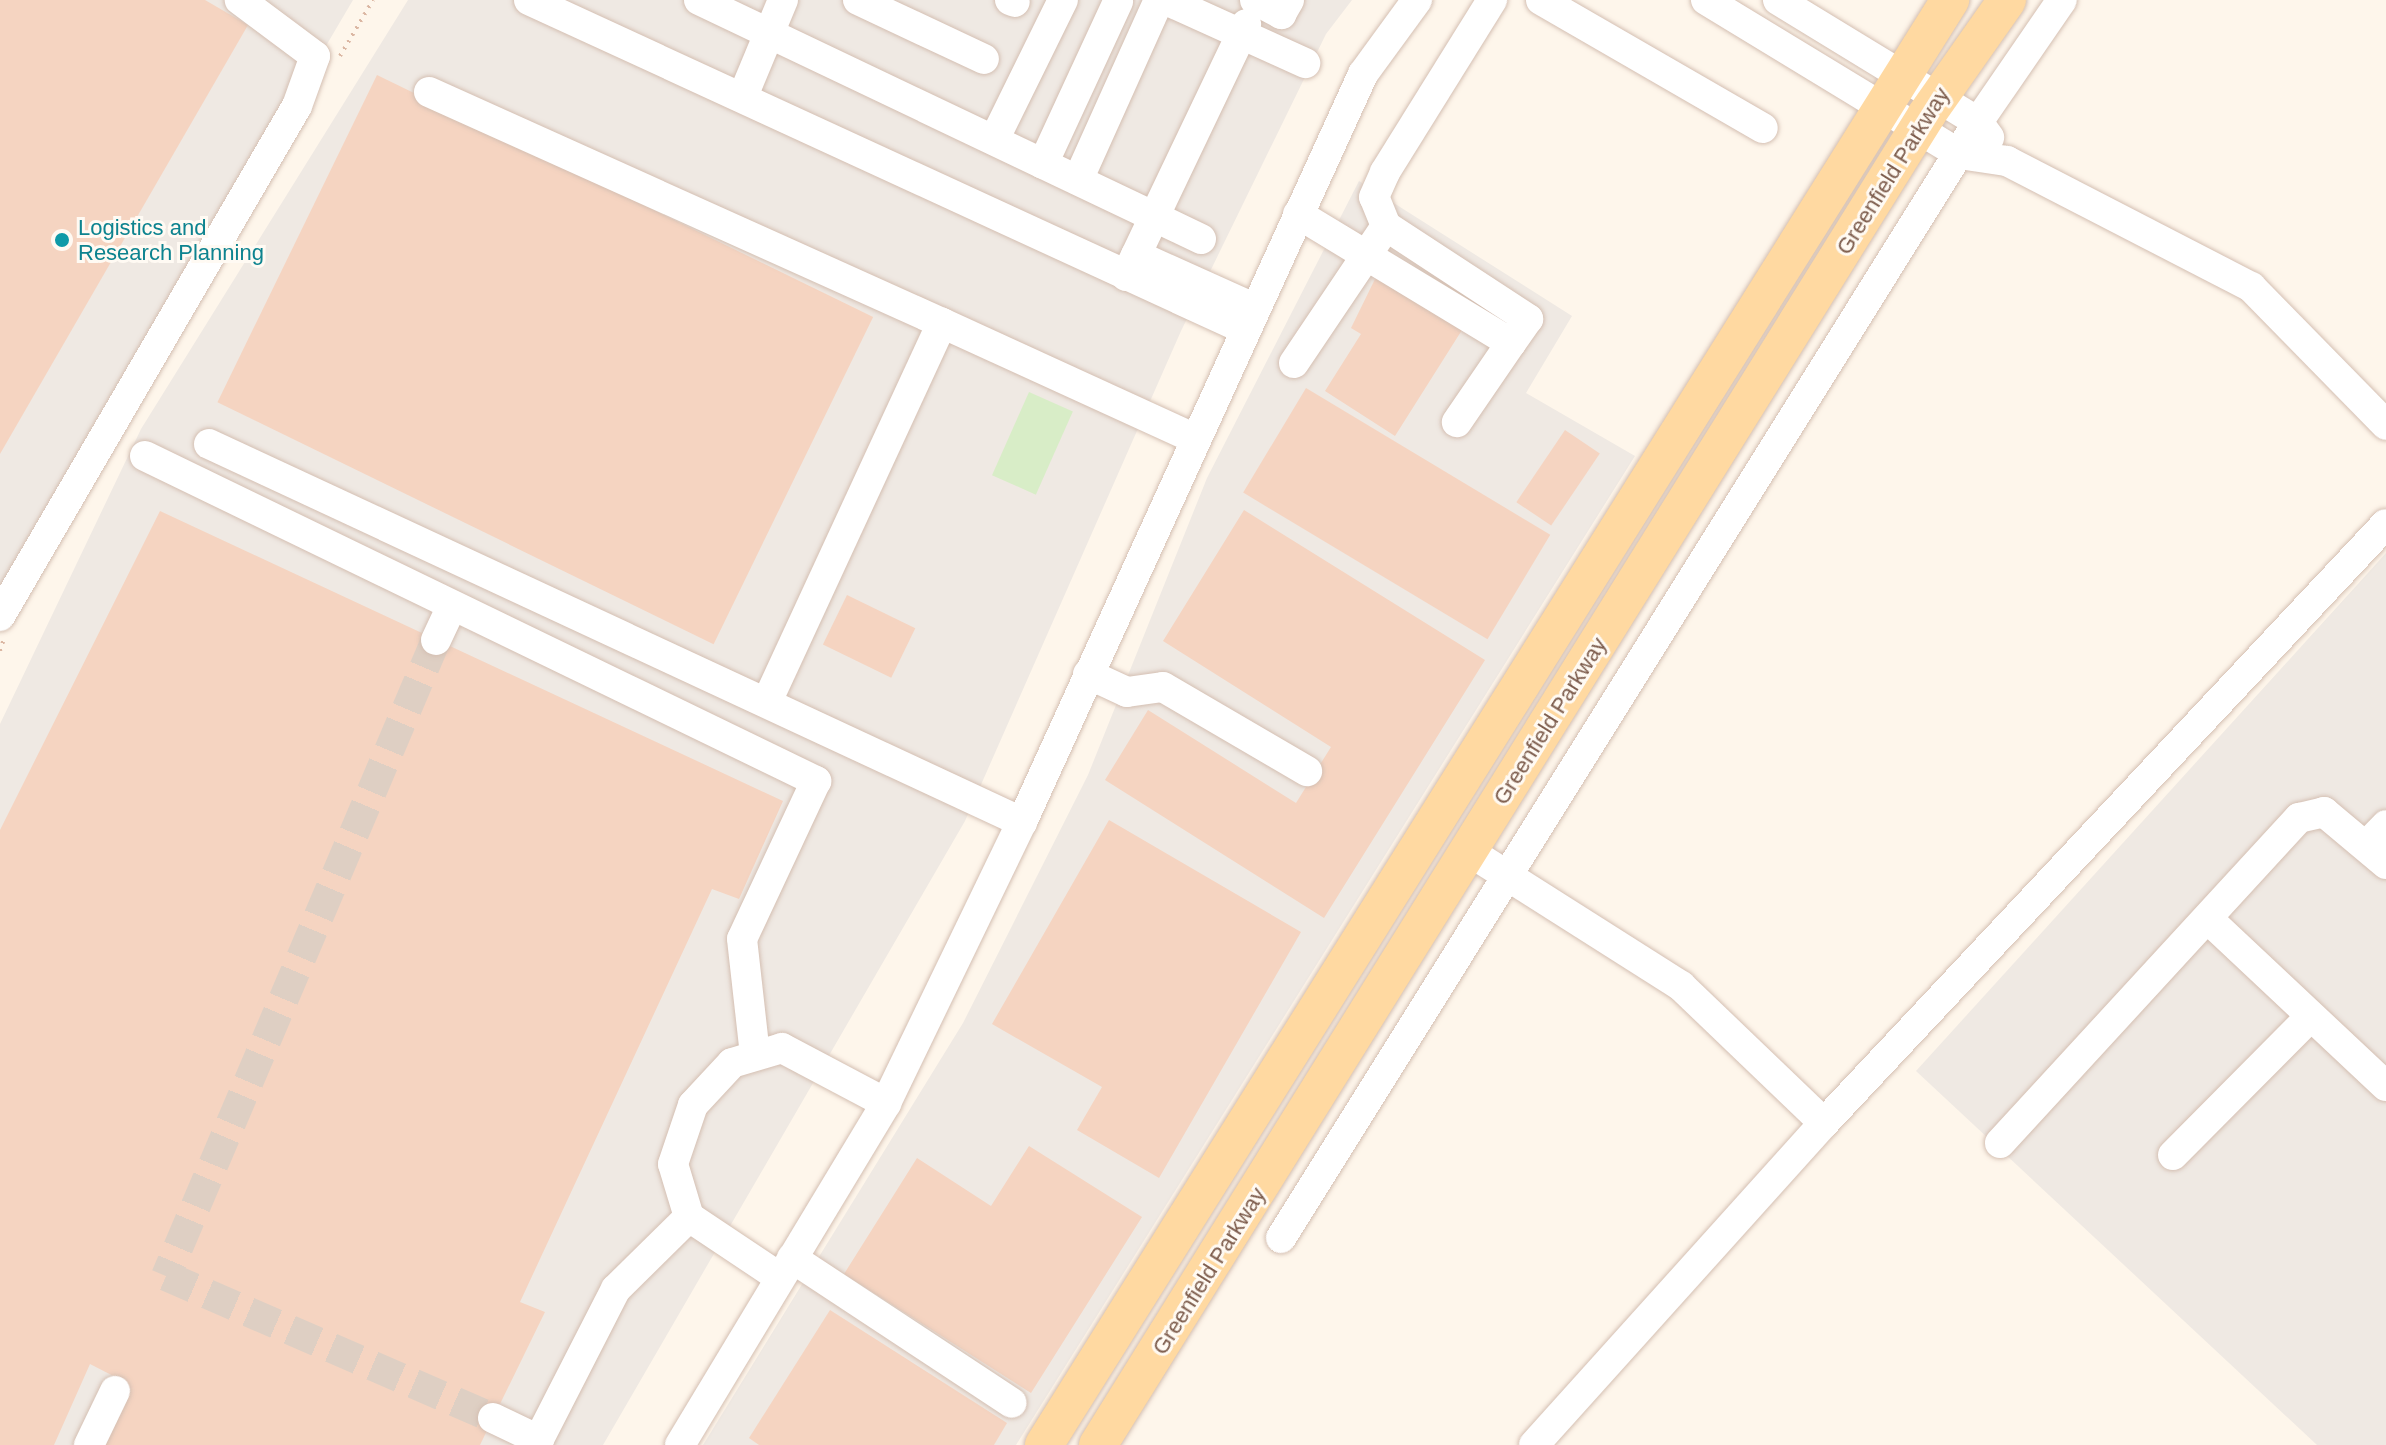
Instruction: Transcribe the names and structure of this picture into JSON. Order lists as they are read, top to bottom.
{
  "streets": {
    "main road": ["Greenfield Parkway"]
  },
  "places": ["Logistics and Research Planning"]
}
